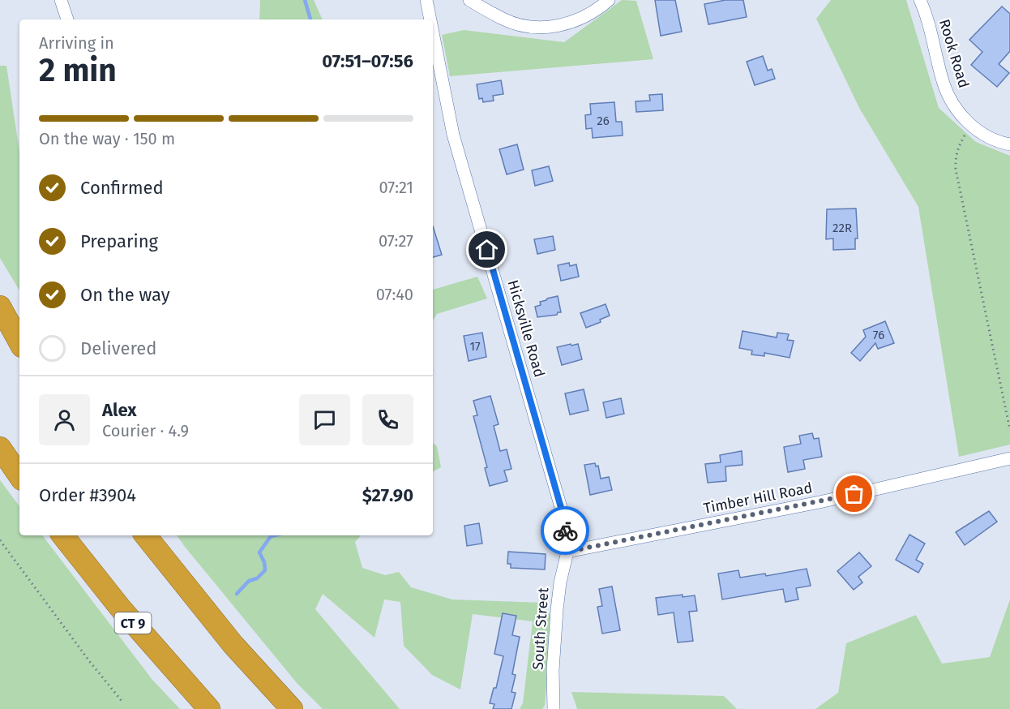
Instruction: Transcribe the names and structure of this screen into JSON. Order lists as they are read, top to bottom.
{
  "streets": {
    "highway": ["CT 9"],
    "street": [
      "Rook Road",
      "Hicksville Road",
      "Timber Hill Road",
      "South Street"
    ]
  },
  "crossings": [
    ["Hicksville Road", "Timber Hill Road"],
    ["Hicksville Road", "South Street"],
    ["Timber Hill Road", "South Street"]
  ],
  "house_numbers": [
    "26",
    "22R",
    "76",
    "17"
  ],
  "page": {
    "heading": ["2 min", "Arriving in", "07:51–07:56"],
    "panel": [
      "Alex",
      "Courier · 4.9",
      "Order #3904",
      "$27.90"
    ],
    "bar": "On the way · 150 m",
    "list": [
      ["Confirmed", "07:21"],
      ["Preparing", "07:27"],
      ["On the way", "07:40"],
      "Delivered"
    ]
  }
}
